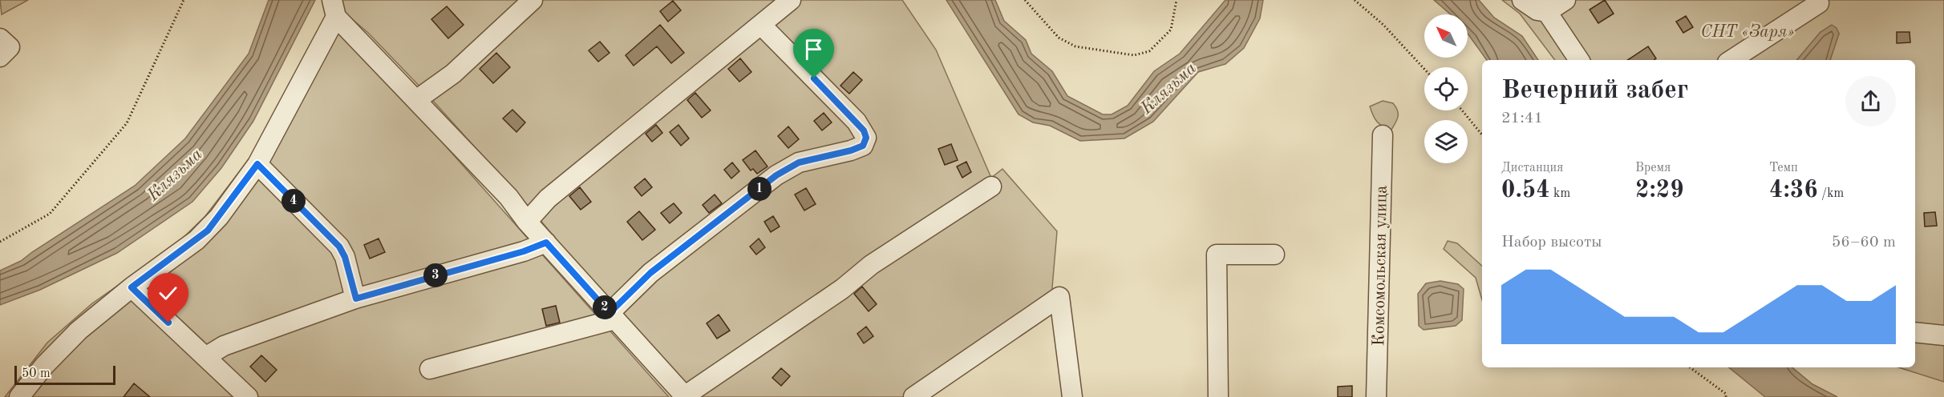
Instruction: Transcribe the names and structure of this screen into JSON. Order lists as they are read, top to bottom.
{
  "streets": {
    "street": ["Комсомольская улица"]
  },
  "water": ["Клязьма"],
  "parks": ["СНТ «Заря»"],
  "scale_bar": "50 m",
  "north": "top left",
  "page": {
    "heading": ["Вечерний забег", "21:41"],
    "stats": [
      ["Дистанция", "0.54 km"],
      ["Время", "2:29"],
      ["Темп", "4:36 /km"]
    ],
    "pins": [
      "1",
      "4",
      "3",
      "2"
    ],
    "chart": ["Набор высоты", "56–60 m"],
    "scale": "50 m"
  }
}
